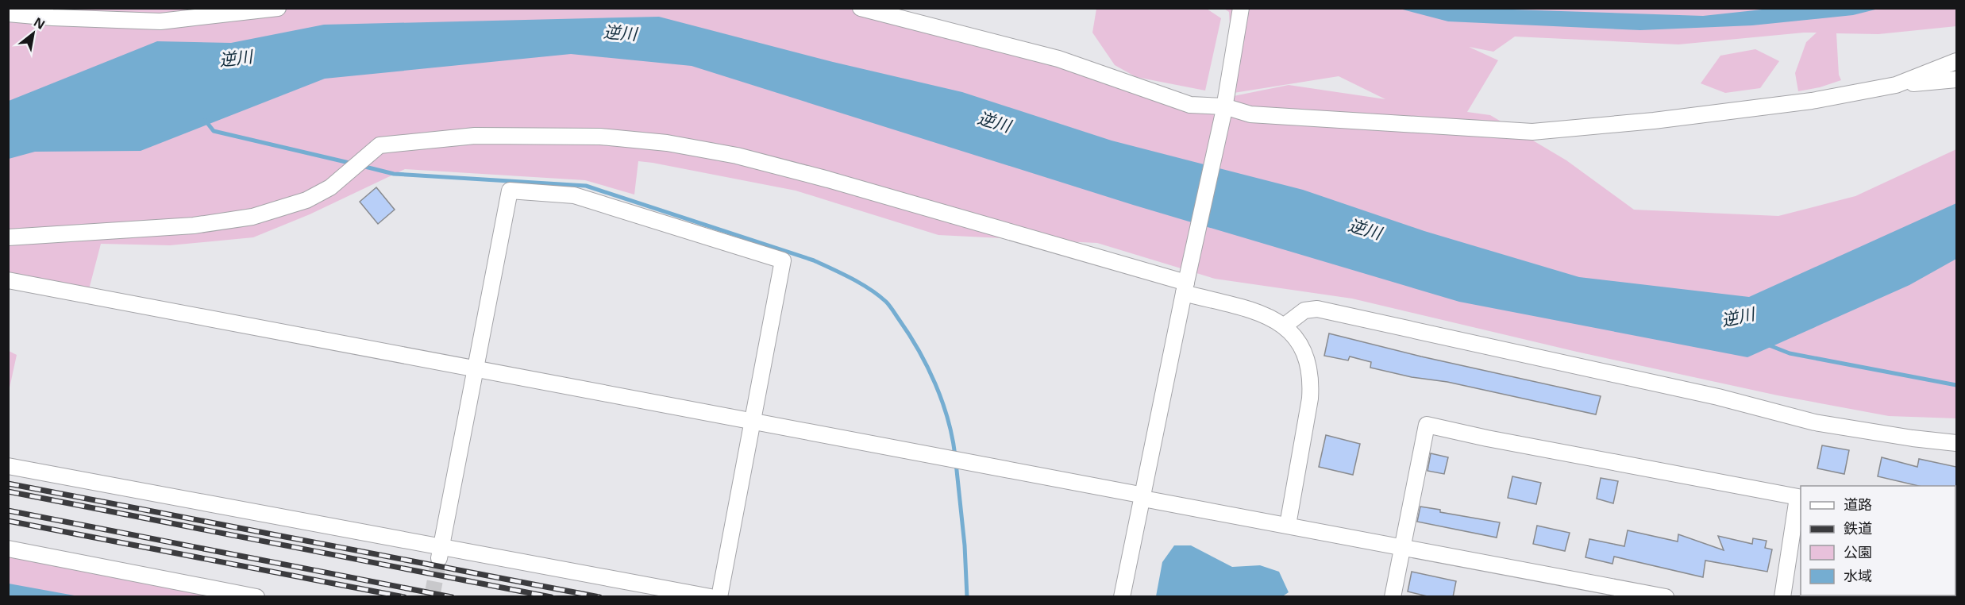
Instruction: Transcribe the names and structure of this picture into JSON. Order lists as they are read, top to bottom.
{
  "water": ["逆川"],
  "legend": [
    "道路",
    "鉄道",
    "公園",
    "水域"
  ],
  "north": "top right"
}
